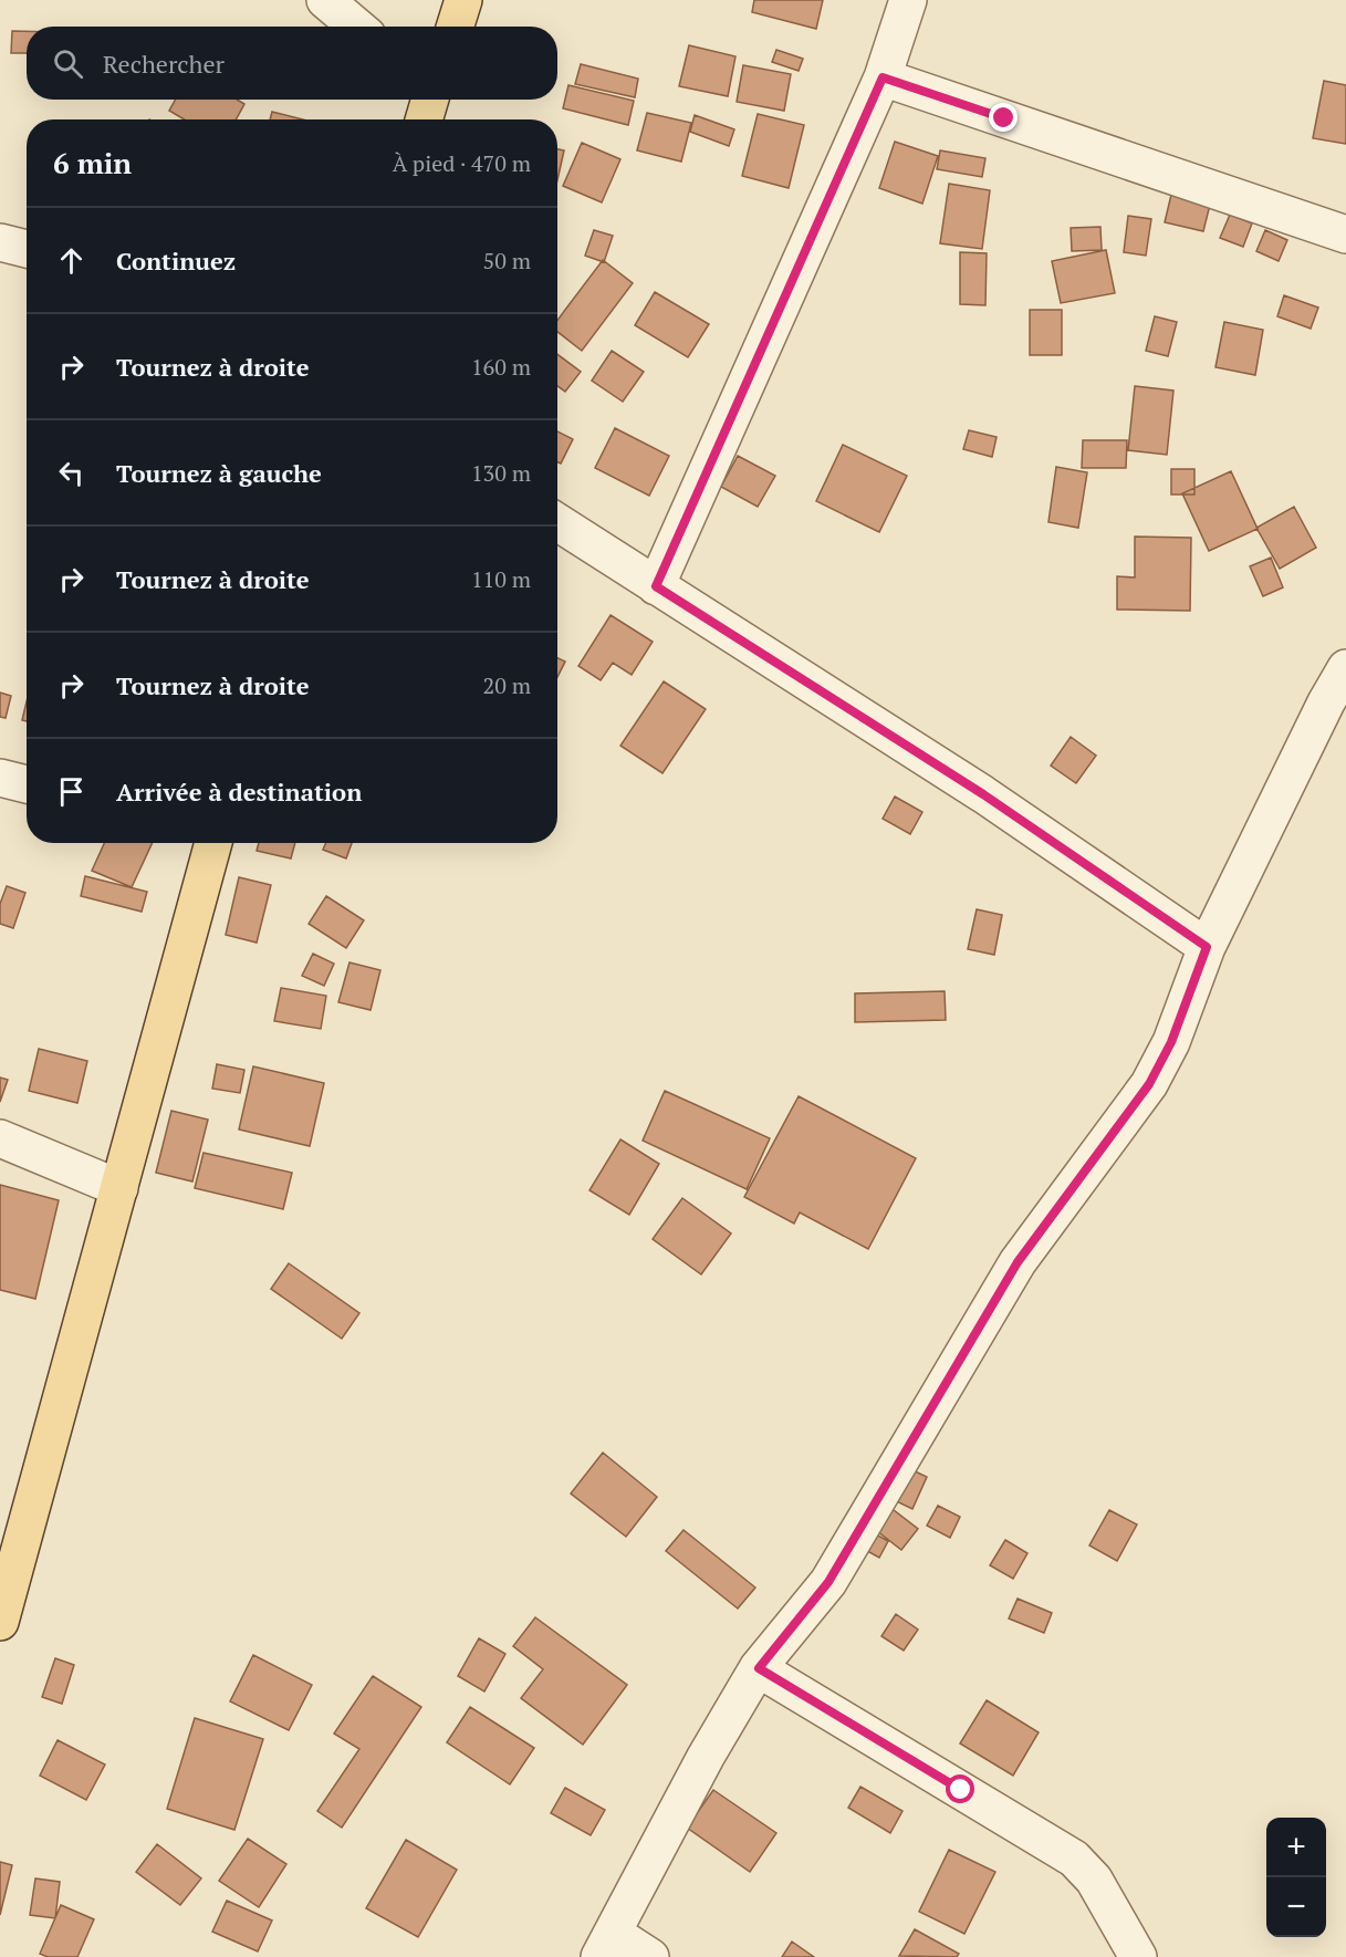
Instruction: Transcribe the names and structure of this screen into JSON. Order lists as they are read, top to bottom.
{
  "page": {
    "search": "Rechercher",
    "heading": ["6 min", "À pied · 470 m"],
    "list": [
      ["Continuez", "50 m"],
      ["Tournez à droite", "160 m"],
      ["Tournez à gauche", "130 m"],
      ["Tournez à droite", "110 m"],
      ["Tournez à droite", "20 m"],
      "Arrivée à destination"
    ],
    "map_buttons": ["+", "−"]
  }
}
